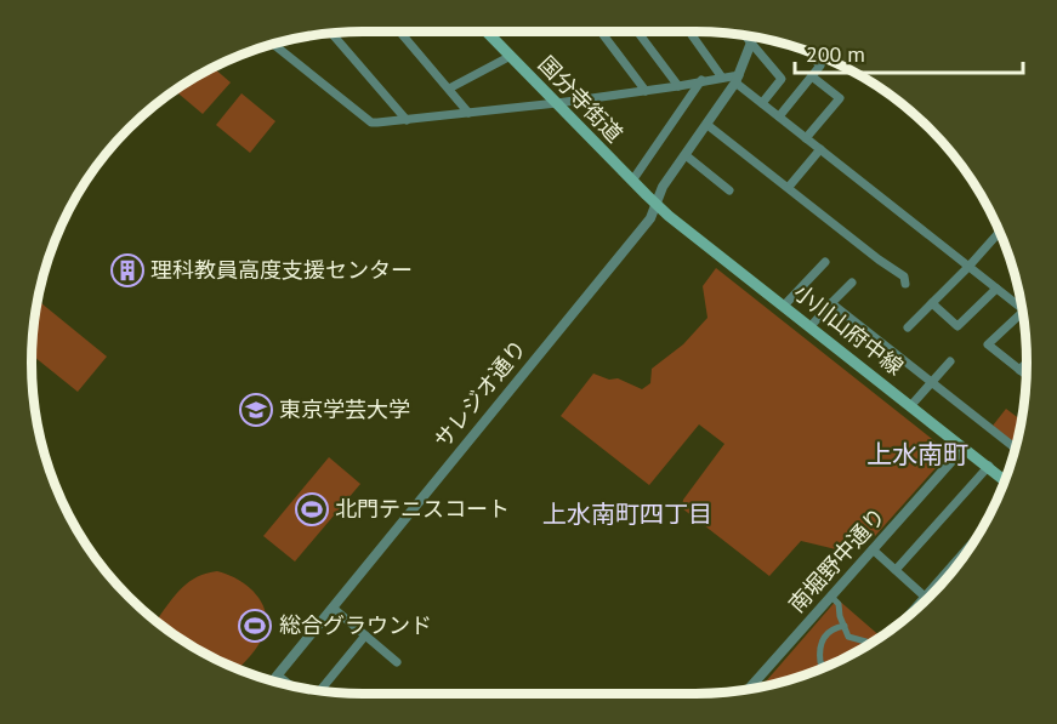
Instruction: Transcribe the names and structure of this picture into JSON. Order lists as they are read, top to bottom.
{
  "streets": {
    "main road": ["国分寺街道", "小川山府中線"],
    "street": ["サレジオ通り", "南堀野中通り"]
  },
  "crossings": [
    ["国分寺街道", "小川山府中線"],
    ["国分寺街道", "サレジオ通り"],
    ["小川山府中線", "サレジオ通り"],
    ["小川山府中線", "南堀野中通り"]
  ],
  "districts": ["上水南町", "上水南町四丁目"],
  "places": {
    "building": ["理科教員高度支援センター"],
    "school or university": ["東京学芸大学"],
    "sports": ["北門テニスコート", "総合グラウンド"]
  },
  "scale_bar": "200 m"
}
